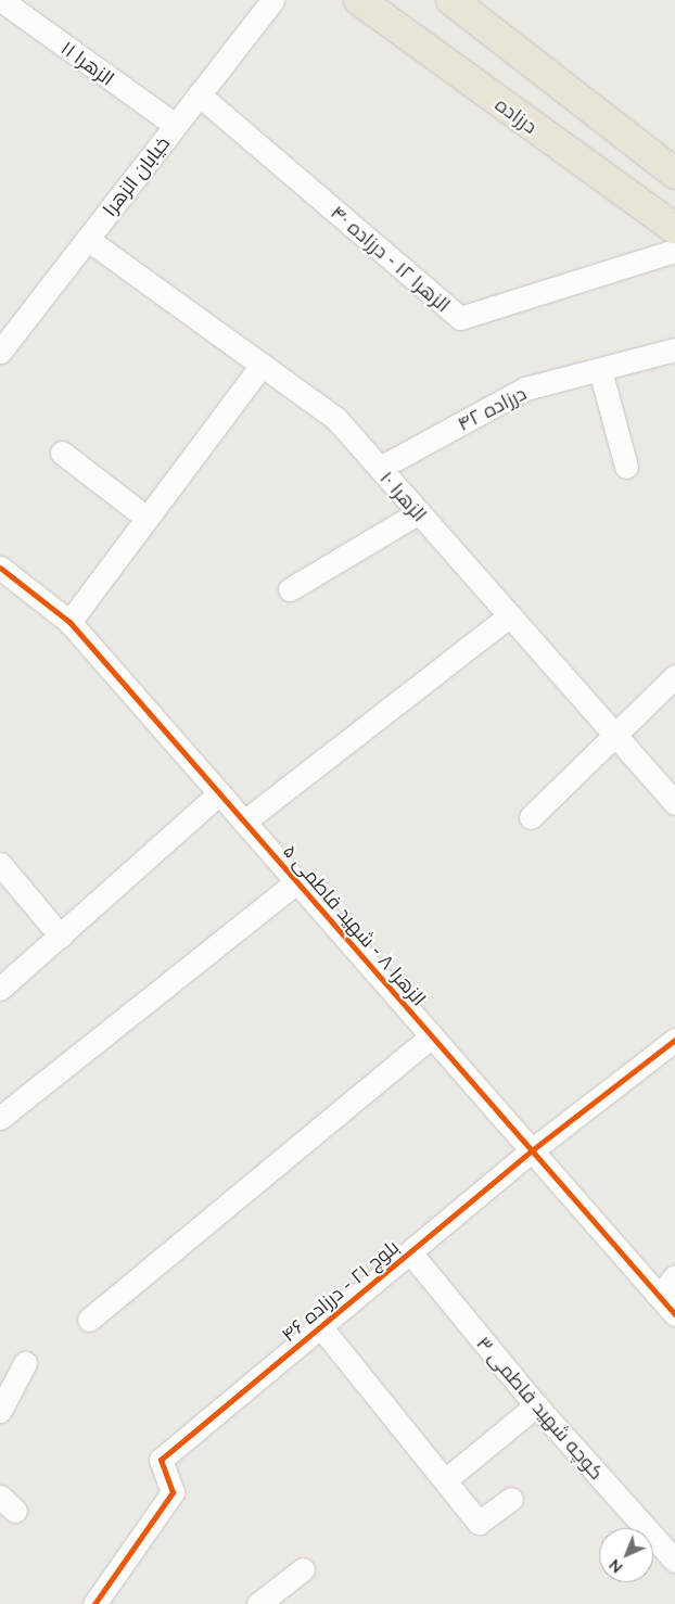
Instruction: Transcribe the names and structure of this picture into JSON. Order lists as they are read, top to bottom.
{
  "streets": {
    "main road": ["درزاده"],
    "street": [
      "الزهرا ۱۱",
      "خیابان الزهرا",
      "الزهرا ۱۲ - درزاده ۴۰",
      "درزاده ۴۲",
      "الزهرا ۱۰",
      "الزهرا ۸ - شهید فاطمی ۵",
      "بلوچ ۲۱ - درزاده ۴۶",
      "کوچه شهید فاطمی ۳"
    ]
  },
  "crossings": [
    ["الزهرا ۱۱", "خیابان الزهرا"],
    ["خیابان الزهرا", "الزهرا ۱۲ - درزاده ۴۰"],
    ["خیابان الزهرا", "الزهرا ۱۰"],
    ["درزاده ۴۲", "الزهرا ۱۰"],
    ["الزهرا ۸ - شهید فاطمی ۵", "بلوچ ۲۱ - درزاده ۴۶"],
    ["بلوچ ۲۱ - درزاده ۴۶", "کوچه شهید فاطمی ۳"]
  ],
  "north": "bottom left"
}
